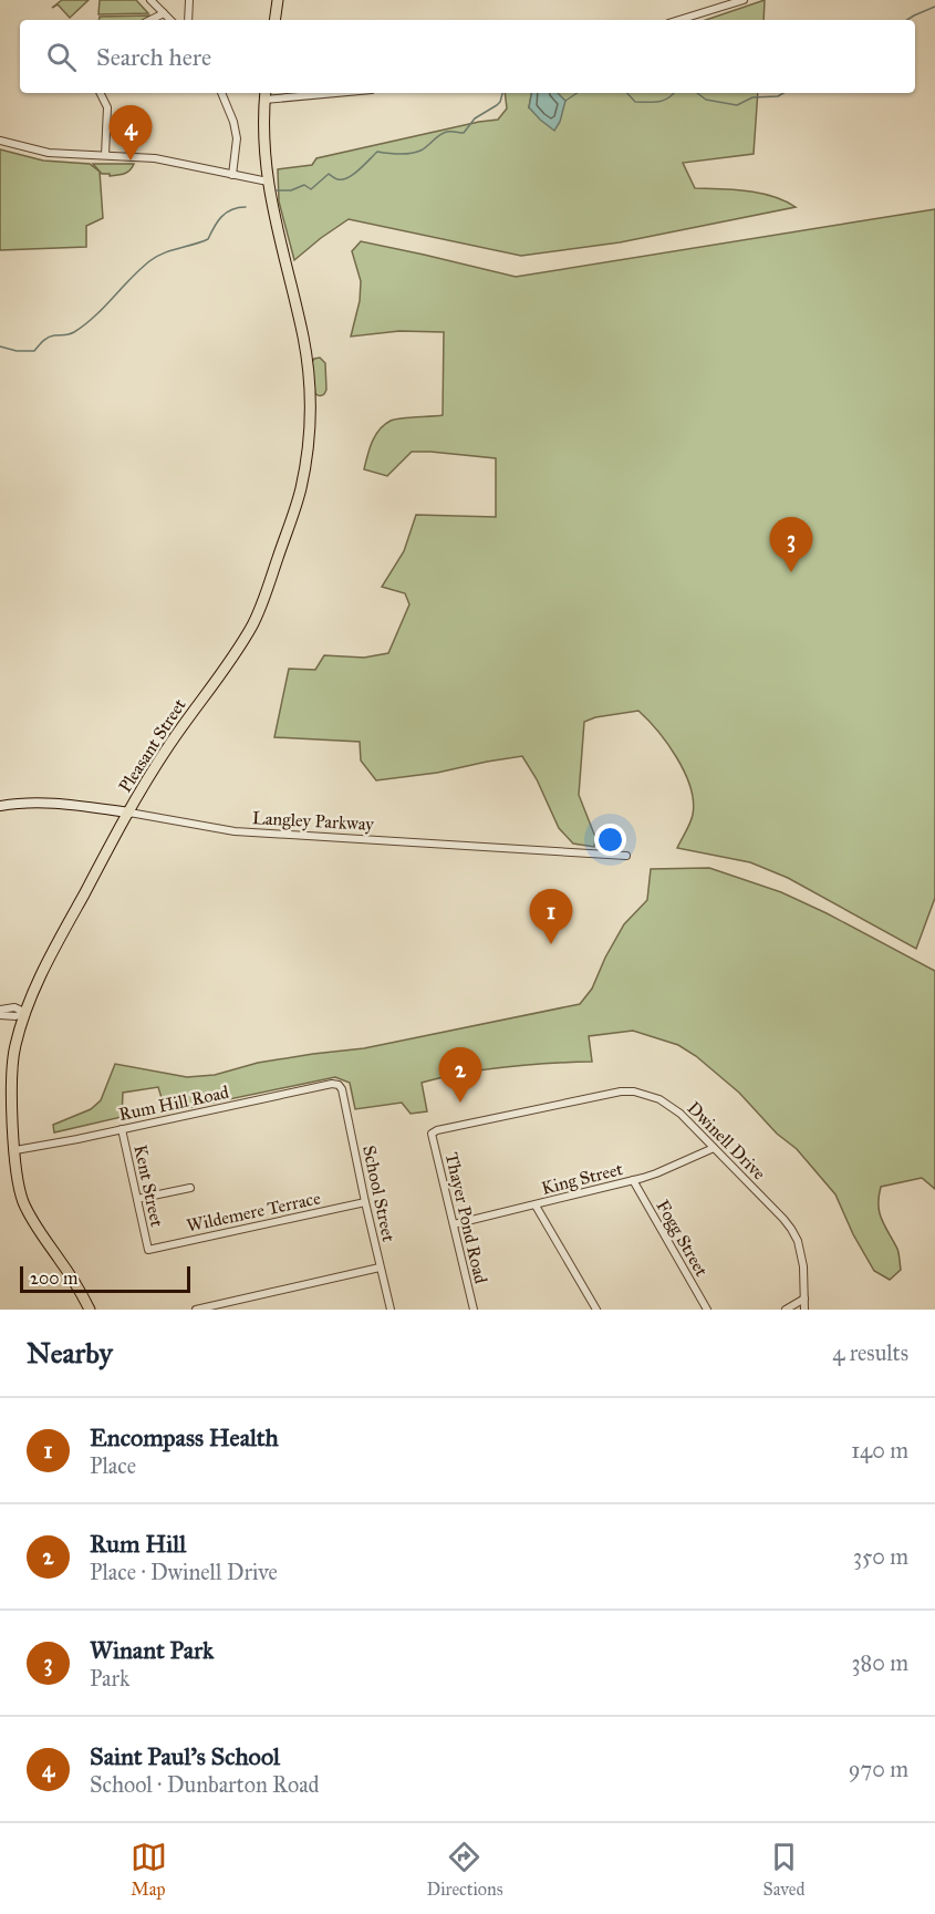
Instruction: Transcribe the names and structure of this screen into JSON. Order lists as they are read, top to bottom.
{
  "streets": {
    "main road": ["Pleasant Street"],
    "street": [
      "Langley Parkway",
      "Rum Hill Road",
      "Dwinell Drive",
      "King Street",
      "Kent Street",
      "School Street",
      "Wildemere Terrace",
      "Thayer Pond Road",
      "Fogg Street"
    ]
  },
  "crossings": [
    ["Pleasant Street", "Langley Parkway"],
    ["Pleasant Street", "Rum Hill Road"],
    ["Rum Hill Road", "Kent Street"],
    ["Rum Hill Road", "School Street"],
    ["Dwinell Drive", "King Street"],
    ["Dwinell Drive", "Thayer Pond Road"],
    ["King Street", "Thayer Pond Road"],
    ["King Street", "Fogg Street"],
    ["Kent Street", "Wildemere Terrace"],
    ["School Street", "Wildemere Terrace"]
  ],
  "scale_bar": "200 m",
  "page": {
    "search": "Search here",
    "pins": [
      "4",
      "3",
      "1",
      "2"
    ],
    "scale": "200 m",
    "heading": ["Nearby", "4 results"],
    "list": [
      {
        "mark": "1",
        "name": "Encompass Health",
        "note": "Place",
        "value": "140 m"
      },
      {
        "mark": "2",
        "name": "Rum Hill",
        "note": "Place · Dwinell Drive",
        "value": "350 m"
      },
      {
        "mark": "3",
        "name": "Winant Park",
        "note": "Park",
        "value": "380 m"
      },
      {
        "mark": "4",
        "name": "Saint Paul's School",
        "note": "School · Dunbarton Road",
        "value": "970 m"
      }
    ],
    "nav": ["Map", "Directions", "Saved"]
  }
}
